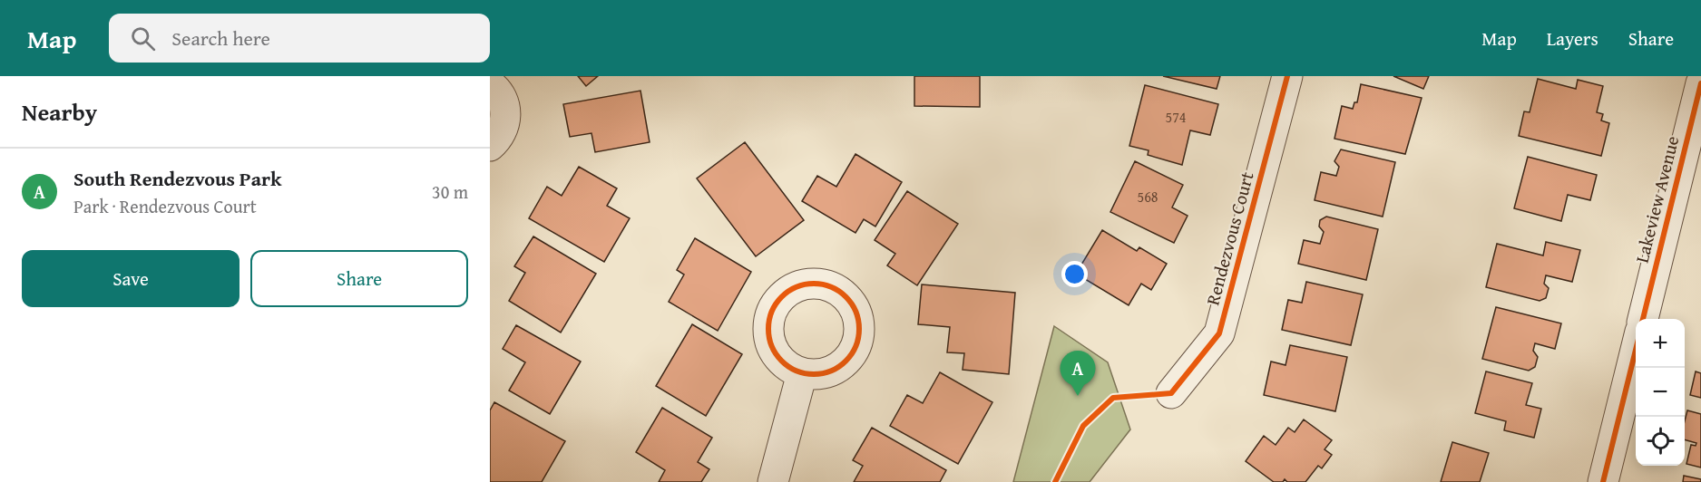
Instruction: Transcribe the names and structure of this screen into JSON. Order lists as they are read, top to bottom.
{
  "streets": {
    "street": ["Lakeview Avenue", "Rendezvous Court"]
  },
  "house_numbers": ["574", "568"],
  "page": {
    "header": "Map",
    "search": "Search here",
    "nav": ["Map", "Layers", "Share"],
    "heading": "Nearby",
    "list": [
      {
        "mark": "A",
        "name": "South Rendezvous Park",
        "note": "Park · Rendezvous Court",
        "value": "30 m"
      }
    ],
    "buttons": ["Save", "Share"],
    "map_buttons": ["+", "−"],
    "pins": "A"
  }
}
